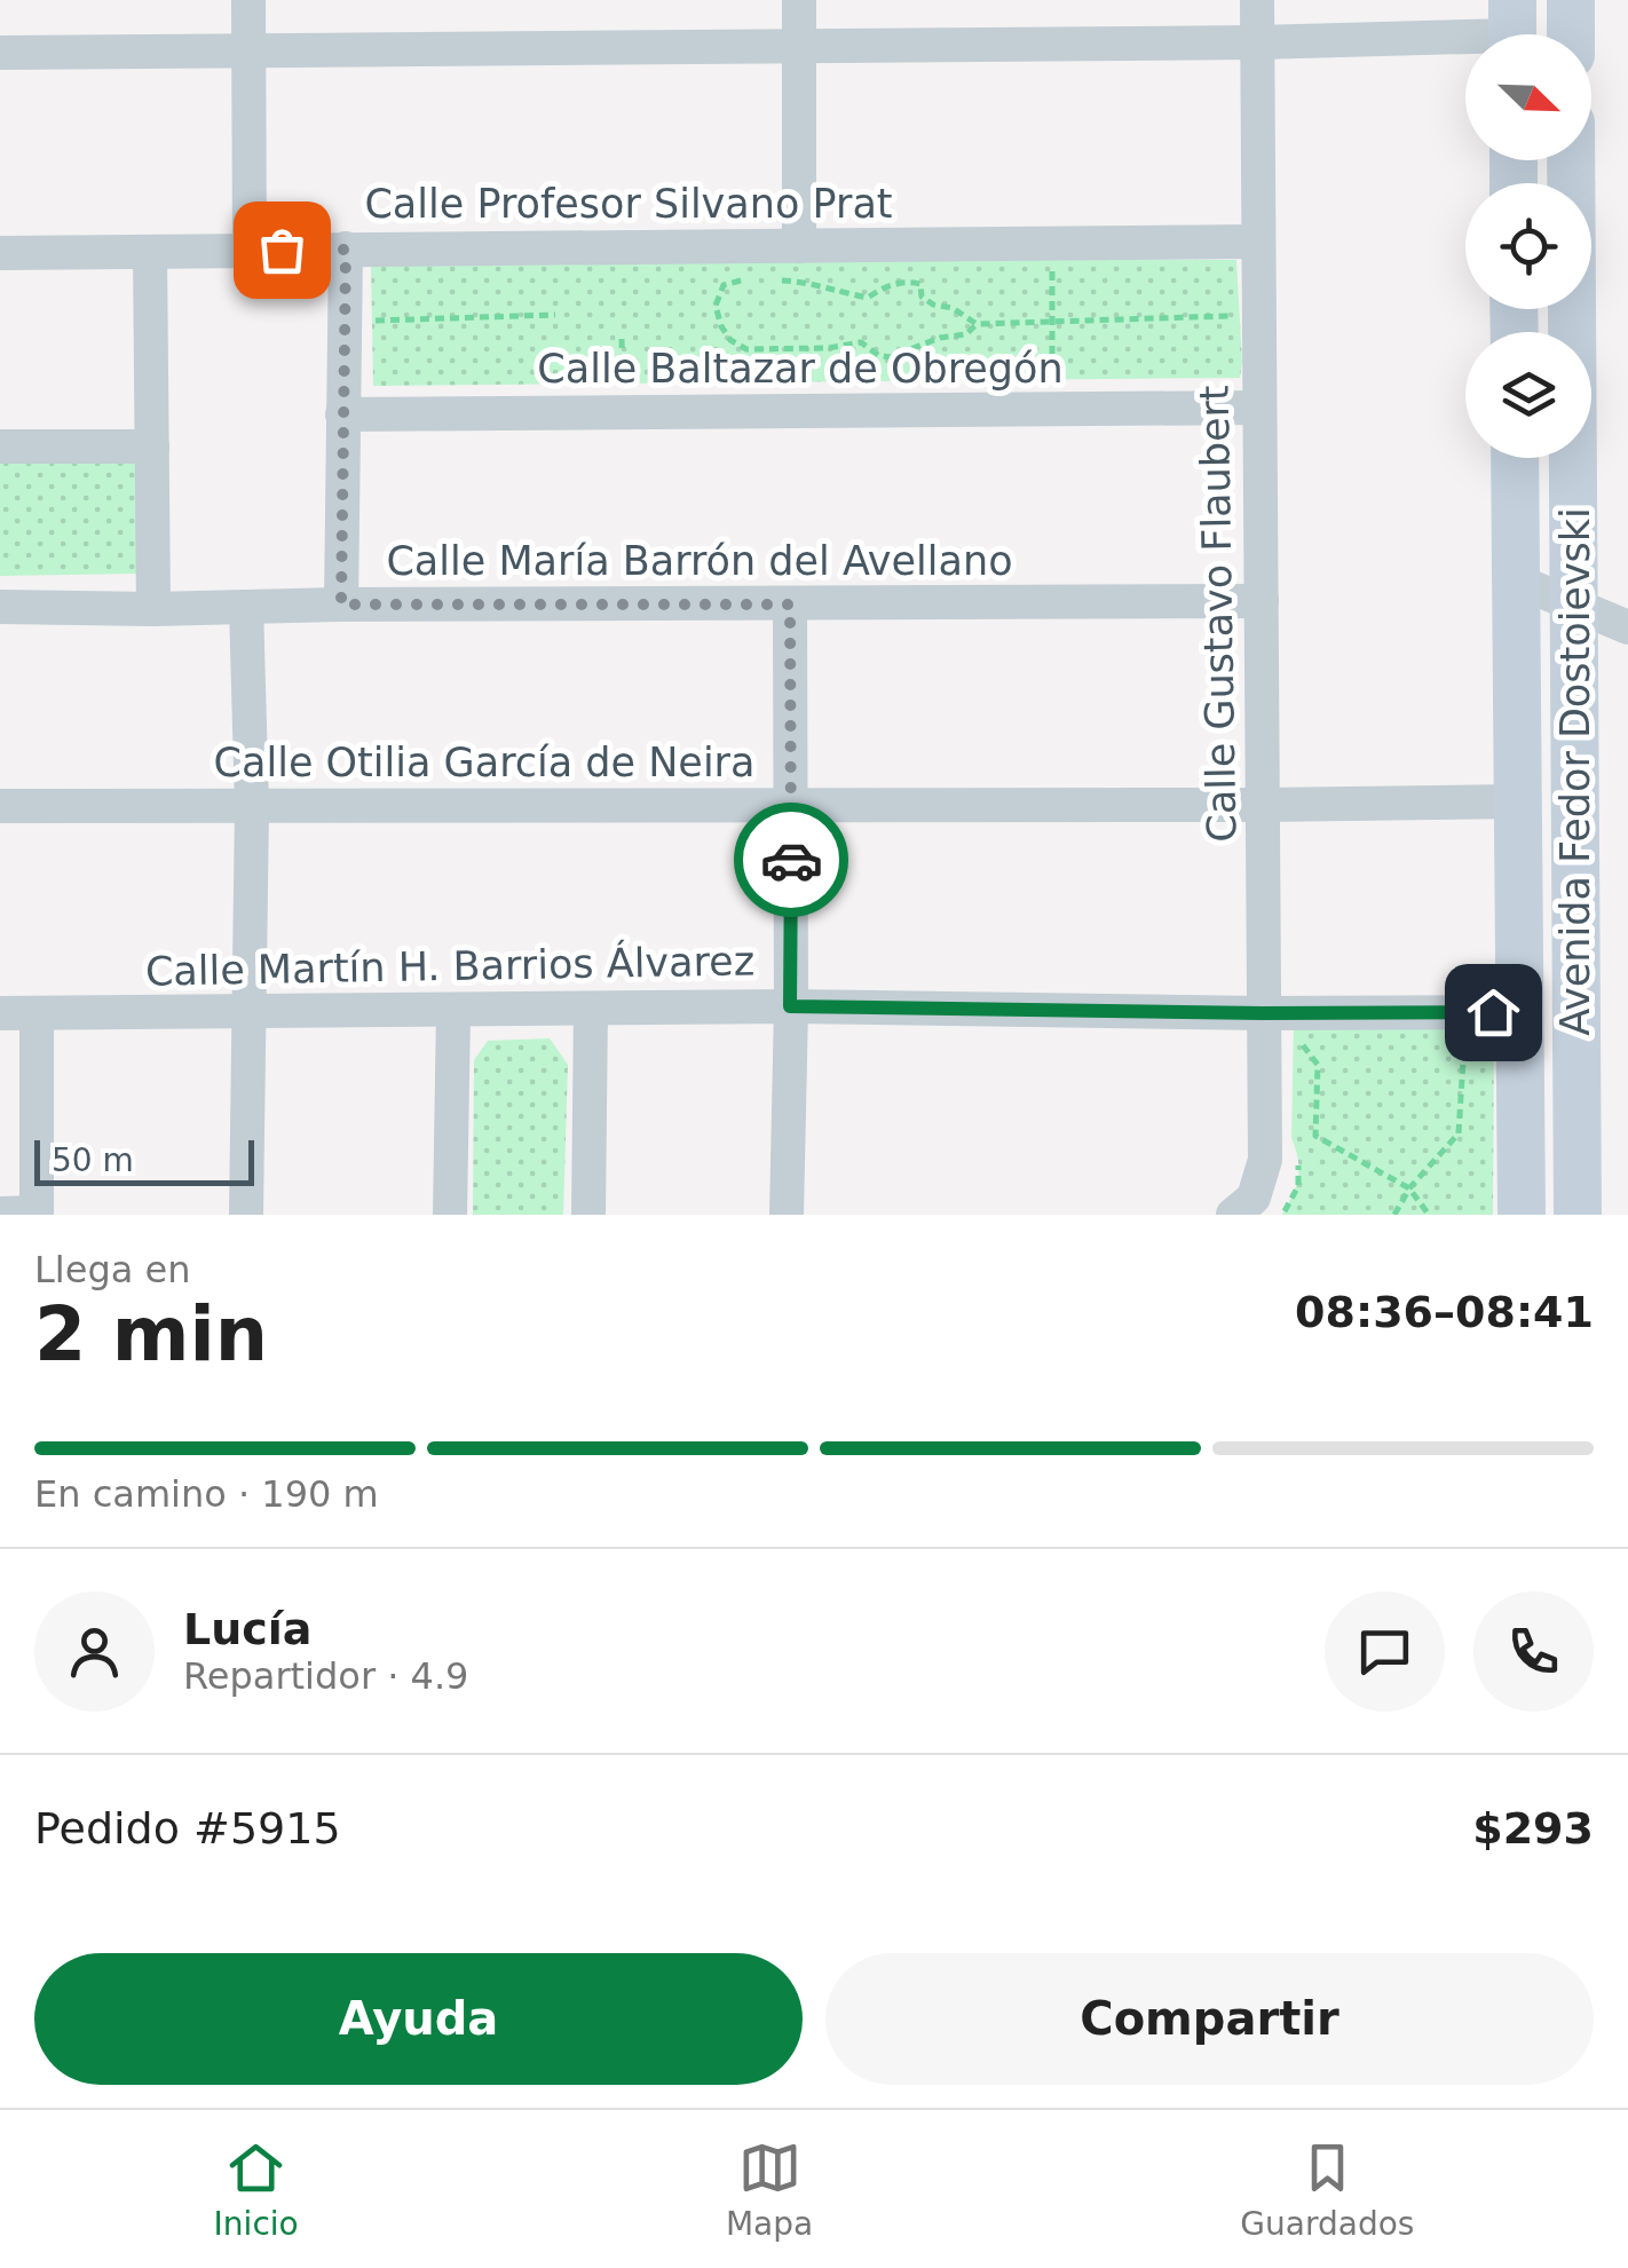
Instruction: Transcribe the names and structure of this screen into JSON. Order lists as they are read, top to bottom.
{
  "streets": {
    "main road": ["Avenida Fedor Dostoievski"],
    "street": [
      "Calle Profesor Silvano Prat",
      "Calle Baltazar de Obregón",
      "Calle María Barrón del Avellano",
      "Calle Gustavo Flaubert",
      "Calle Otilia García de Neira",
      "Calle Martín H. Barrios Álvarez"
    ]
  },
  "crossings": [
    ["Calle Profesor Silvano Prat", "Calle Gustavo Flaubert"],
    ["Calle Baltazar de Obregón", "Calle Gustavo Flaubert"],
    ["Calle María Barrón del Avellano", "Calle Gustavo Flaubert"],
    ["Calle Gustavo Flaubert", "Calle Otilia García de Neira"],
    ["Calle Gustavo Flaubert", "Calle Martín H. Barrios Álvarez"],
    ["Calle Otilia García de Neira", "Avenida Fedor Dostoievski"],
    ["Avenida Fedor Dostoievski", "Calle Martín H. Barrios Álvarez"]
  ],
  "scale_bar": "50 m",
  "north": "bottom right",
  "page": {
    "scale": "50 m",
    "heading": ["2 min", "Llega en", "08:36–08:41"],
    "panel": [
      "Lucía",
      "Repartidor · 4.9",
      "Pedido #5915",
      "$293"
    ],
    "bar": "En camino · 190 m",
    "buttons": ["Ayuda", "Compartir"],
    "tabs": ["Inicio", "Mapa", "Guardados"]
  }
}
